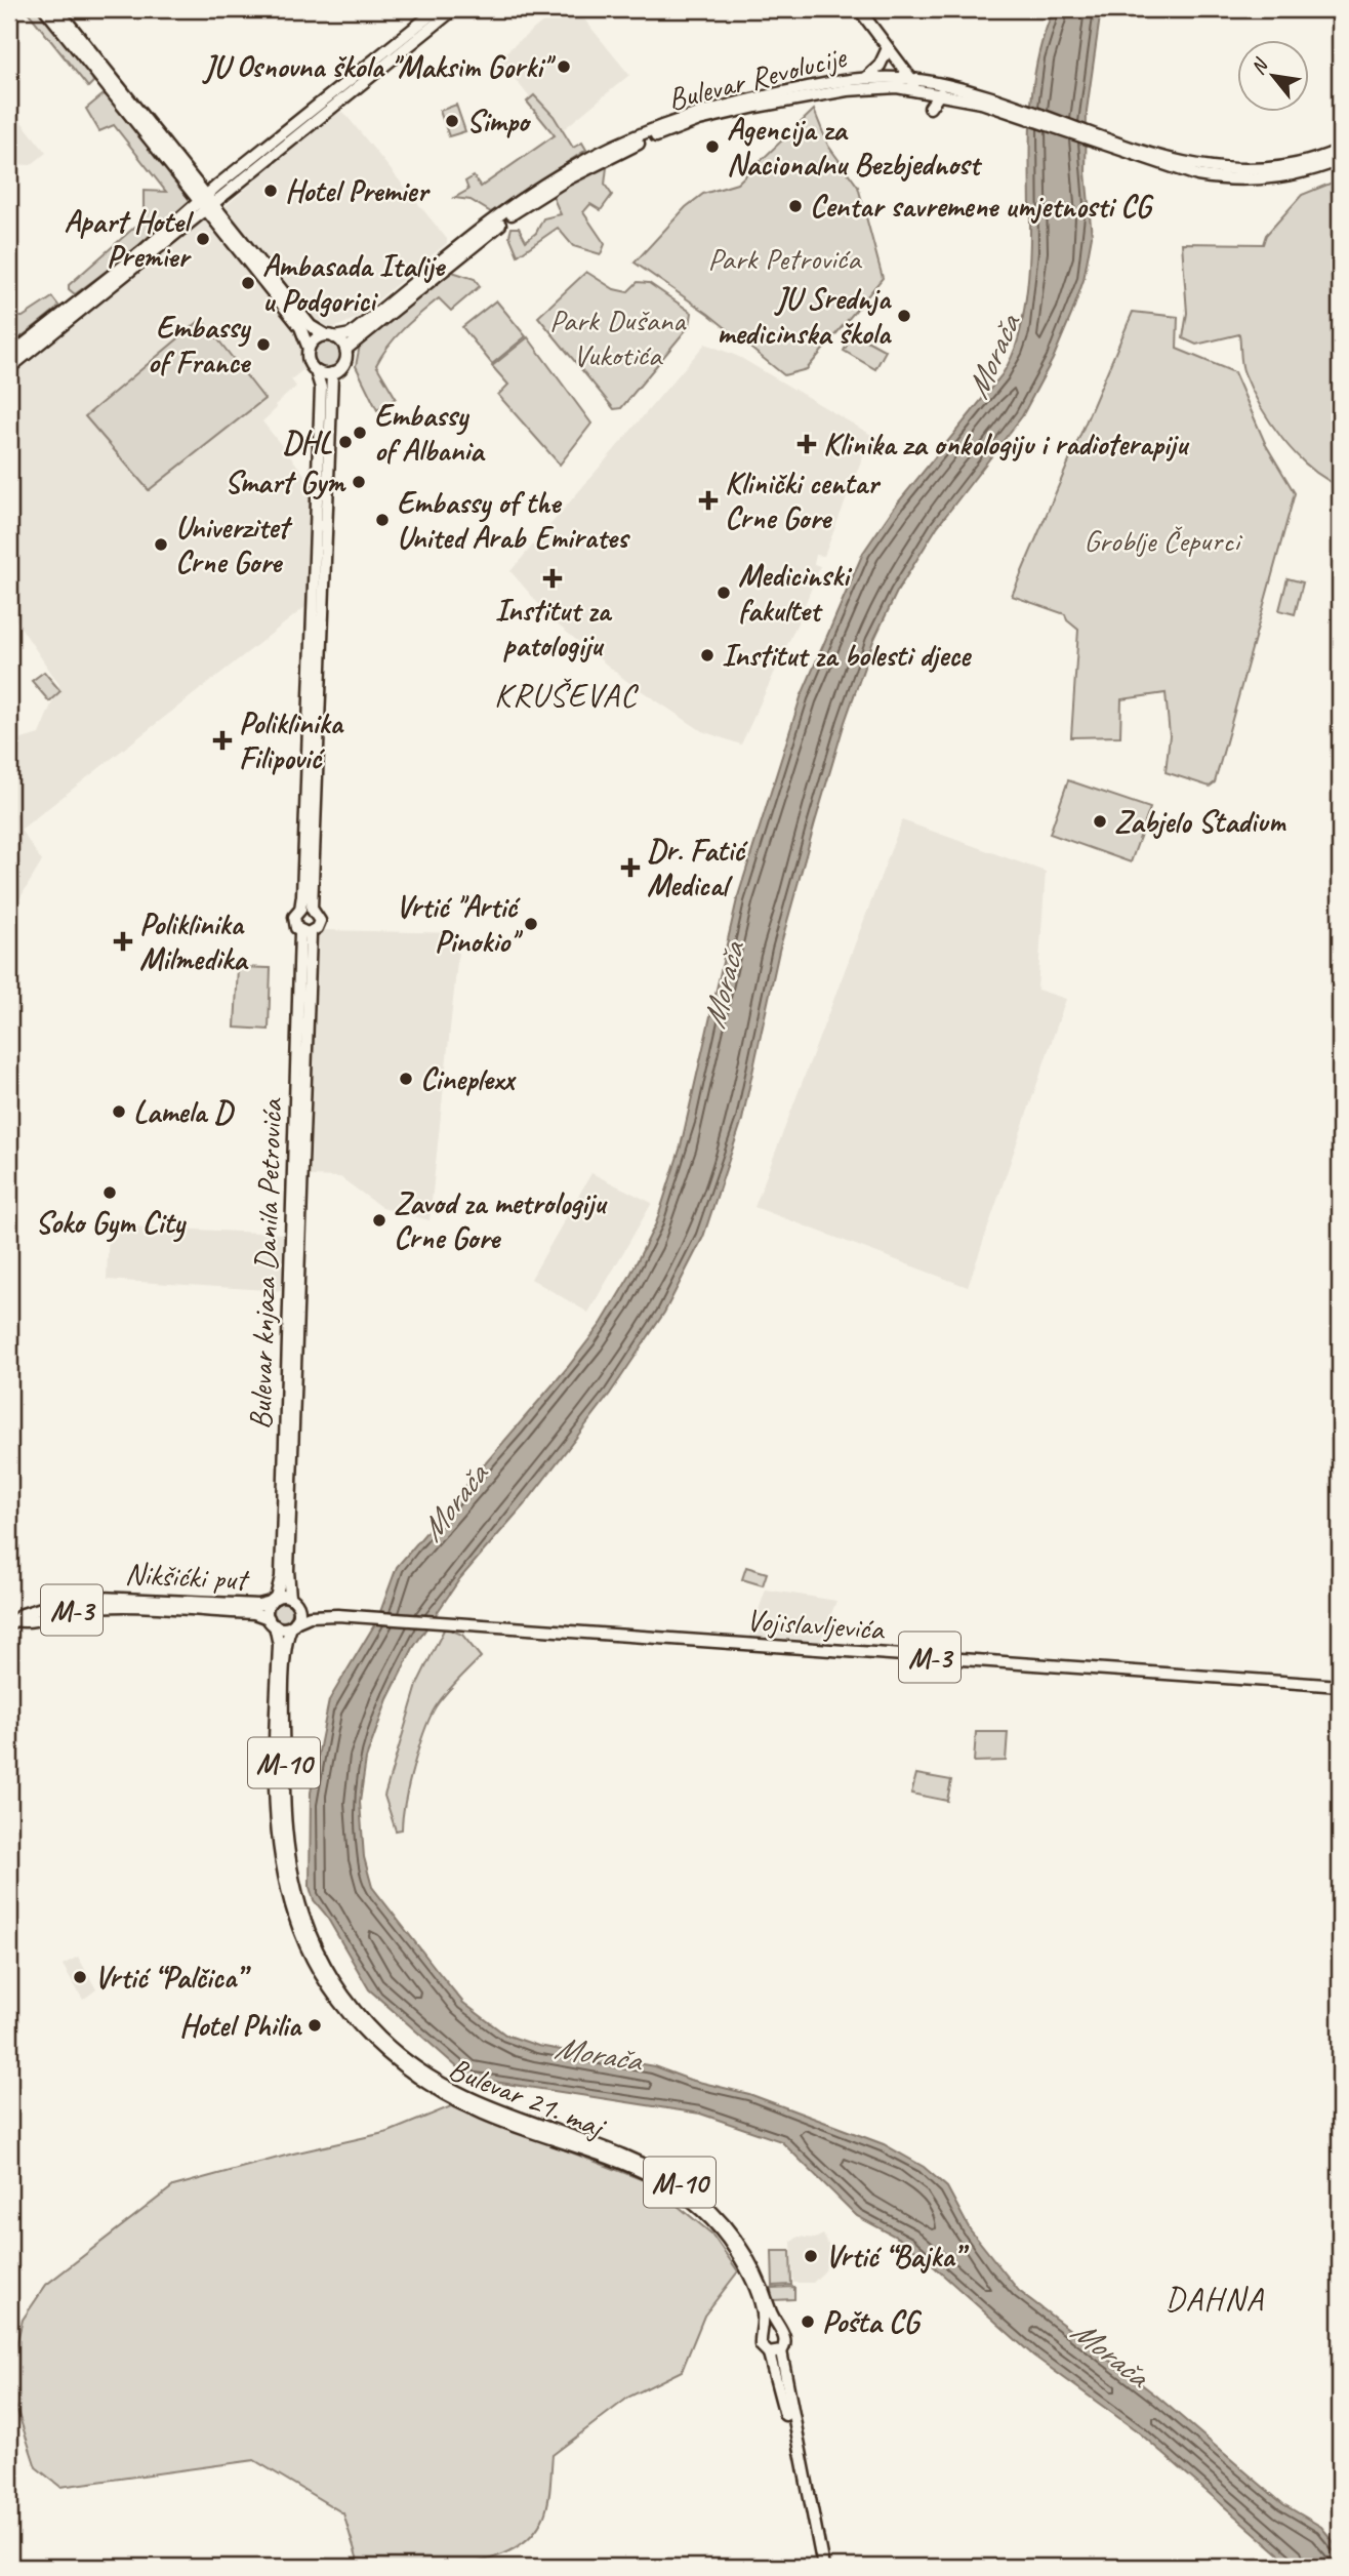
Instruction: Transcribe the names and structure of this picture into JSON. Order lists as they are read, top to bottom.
{
  "streets": {
    "main road": [
      "Bulevar Revolucije",
      "Bulevar knjaza Danila Petrovića",
      "Nikšićki put",
      "M-3",
      "Vojislavljevića",
      "M-10",
      "Bulevar 21. maj"
    ]
  },
  "crossings": [
    ["Bulevar Revolucije", "Bulevar knjaza Danila Petrovića"],
    ["Bulevar knjaza Danila Petrovića", "Nikšićki put"],
    ["Bulevar knjaza Danila Petrovića", "M-3"],
    ["Bulevar knjaza Danila Petrovića", "Bulevar 21. maj"],
    ["Nikšićki put", "M-3"],
    ["Nikšićki put", "Bulevar 21. maj"],
    ["M-3", "Vojislavljevića"],
    ["M-3", "Bulevar 21. maj"]
  ],
  "districts": ["KRUŠEVAC", "DAHNA"],
  "water": ["Morača"],
  "parks": ["Park Petrovića", "Park Dušana Vukotića", "Groblje Čepurci"],
  "places": {
    "other": [
      "JU Osnovna škola \"Maksim Gorki\"",
      "Simpo",
      "Agencija za Nacionalnu Bezbjednost",
      "Hotel Premier",
      "Centar savremene umjetnosti CG",
      "Apart Hotel Premier",
      "Ambasada Italije u Podgorici",
      "JU Srednja medicinska škola",
      "Embassy of France",
      "Embassy of Albania",
      "DHL",
      "Smart Gym",
      "Embassy of the United Arab Emirates",
      "Univerzitet Crne Gore",
      "Medicinski fakultet",
      "Institut za bolesti djece",
      "Zabjelo Stadium",
      "Vrtić \"Artić Pinokio\"",
      "Cineplexx",
      "Lamela D",
      "Soko Gym City",
      "Zavod za metrologiju Crne Gore",
      "Vrtić “Palčica”",
      "Hotel Philia",
      "Vrtić “Bajka”",
      "Pošta CG"
    ],
    "health": [
      "Klinika za onkologiju i radioterapiju",
      "Klinički centar Crne Gore",
      "Institut za patologiju",
      "Poliklinika Filipović",
      "Dr. Fatić Medical",
      "Poliklinika Milmedika"
    ]
  },
  "north": "top left"
}
